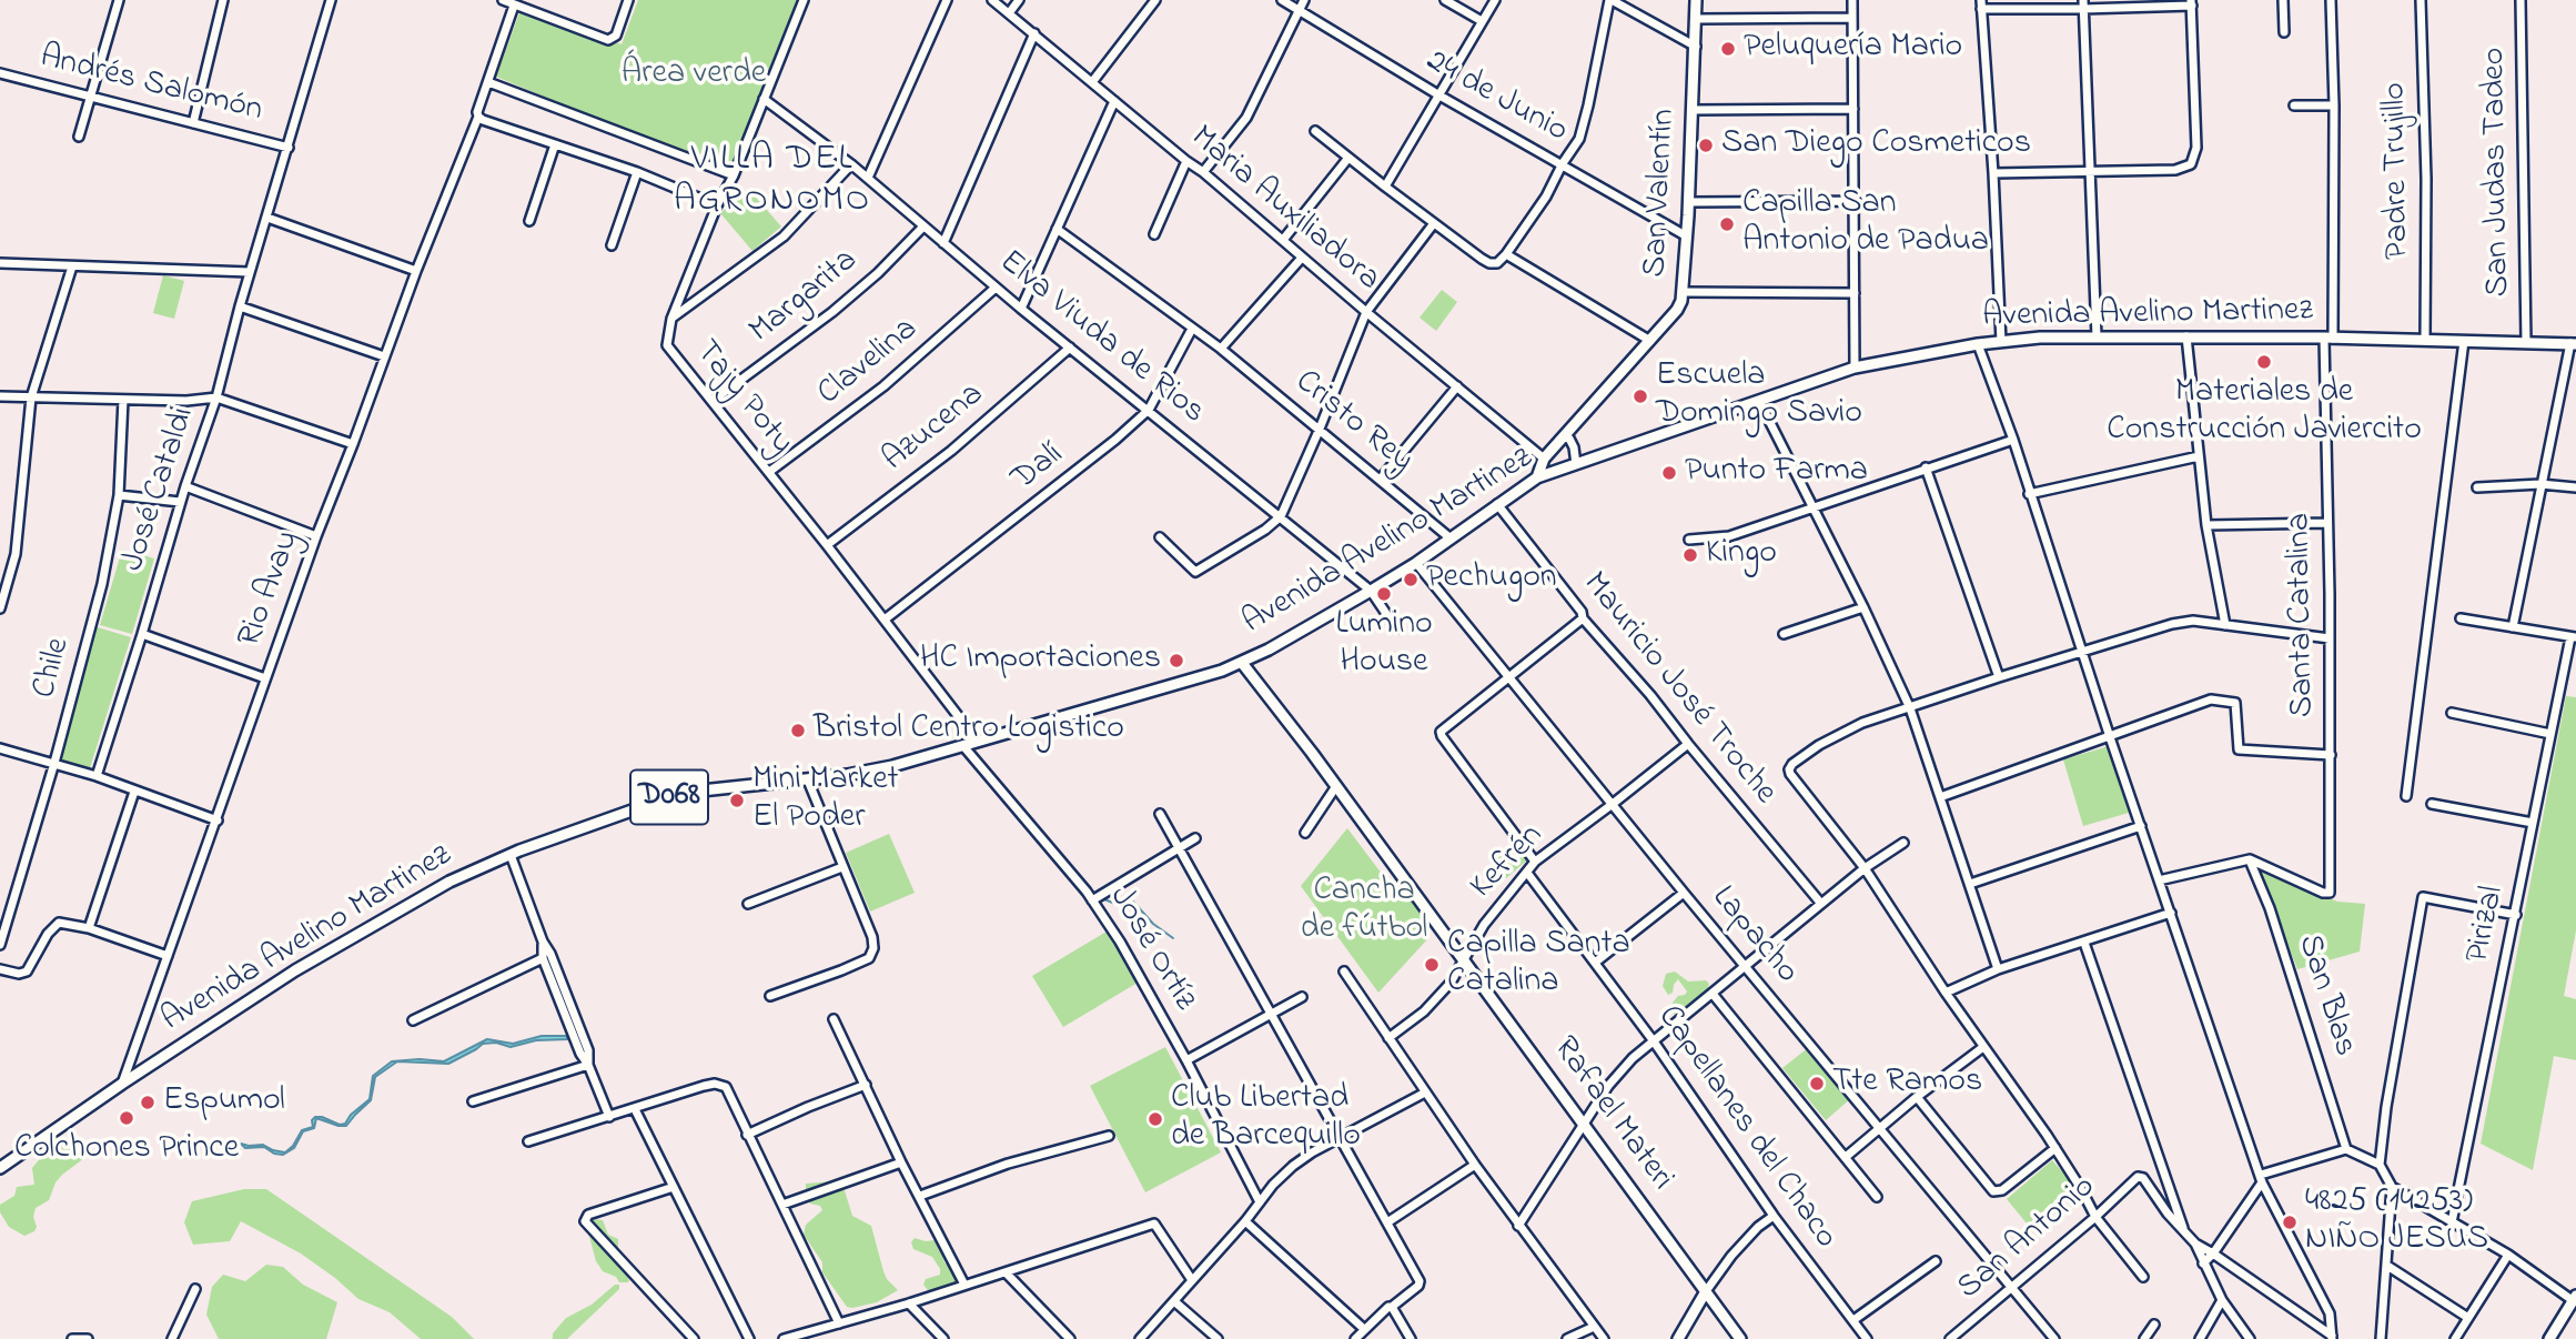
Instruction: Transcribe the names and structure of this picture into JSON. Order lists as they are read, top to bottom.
{
  "streets": {
    "main road": [
      "San Valentín",
      "Avenida Avelino Martinez",
      "D068",
      "Rafael Materi"
    ],
    "street": [
      "Andrés Salomón",
      "24 de Junio",
      "Padre Trujillo",
      "San Judas Tadeo",
      "Maria Auxiliadora",
      "Margarita",
      "Elva Viuda de Rios",
      "Clavelina",
      "Tajy Poty",
      "Cristo Rey",
      "Azucena",
      "Dalí",
      "José Cataldi",
      "Rio Avay",
      "Santa Catalina",
      "Chile",
      "Mauricio José Troche",
      "Kefrén",
      "Pirizal",
      "Lapacho",
      "José Ortíz",
      "San Blas",
      "Capellanes del Chaco",
      "San Antonio"
    ]
  },
  "crossings": [
    ["Andrés Salomón", "José Cataldi"],
    ["24 de Junio", "San Valentín"],
    ["Padre Trujillo", "Avenida Avelino Martinez"],
    ["San Judas Tadeo", "Avenida Avelino Martinez"],
    ["San Valentín", "Maria Auxiliadora"],
    ["San Valentín", "Avenida Avelino Martinez"],
    ["Margarita", "Elva Viuda de Rios"],
    ["Margarita", "Tajy Poty"],
    ["Avenida Avelino Martinez", "Elva Viuda de Rios"],
    ["Avenida Avelino Martinez", "Tajy Poty"],
    ["Avenida Avelino Martinez", "Cristo Rey"],
    ["Avenida Avelino Martinez", "Rio Avay"],
    ["Avenida Avelino Martinez", "Santa Catalina"],
    ["Avenida Avelino Martinez", "Mauricio José Troche"],
    ["Avenida Avelino Martinez", "Lapacho"],
    ["Avenida Avelino Martinez", "José Ortíz"],
    ["Avenida Avelino Martinez", "Rafael Materi"],
    ["Elva Viuda de Rios", "Clavelina"],
    ["Elva Viuda de Rios", "Tajy Poty"],
    ["Elva Viuda de Rios", "Azucena"],
    ["Elva Viuda de Rios", "Dalí"],
    ["Clavelina", "Tajy Poty"],
    ["Tajy Poty", "Azucena"],
    ["Tajy Poty", "Dalí"],
    ["Cristo Rey", "Dalí"],
    ["Santa Catalina", "San Blas"],
    ["Mauricio José Troche", "Kefrén"],
    ["Kefrén", "Lapacho"],
    ["Kefrén", "Rafael Materi"],
    ["Kefrén", "Capellanes del Chaco"],
    ["Lapacho", "San Antonio"]
  ],
  "districts": ["VILLA DEL AGRONOMO"],
  "parks": ["Área verde", "Cancha de fútbol"],
  "places": [
    "Peluquería Mario",
    "San Diego Cosmeticos",
    "Capilla San Antonio de Padua",
    "Materiales de Construcción Javiercito",
    "Escuela Domingo Savio",
    "Punto Farma",
    "Kingo",
    "Pechugon",
    "Lumino House",
    "HC Importaciones",
    "Bristol Centro Logistico",
    "Mini Market El Poder",
    "Capilla Santa Catalina",
    "Tte Ramos",
    "Espumol",
    "Colchones Prince",
    "Club Libertad de Barcequillo",
    "4825 (14253) NIÑO JESUS"
  ]
}
